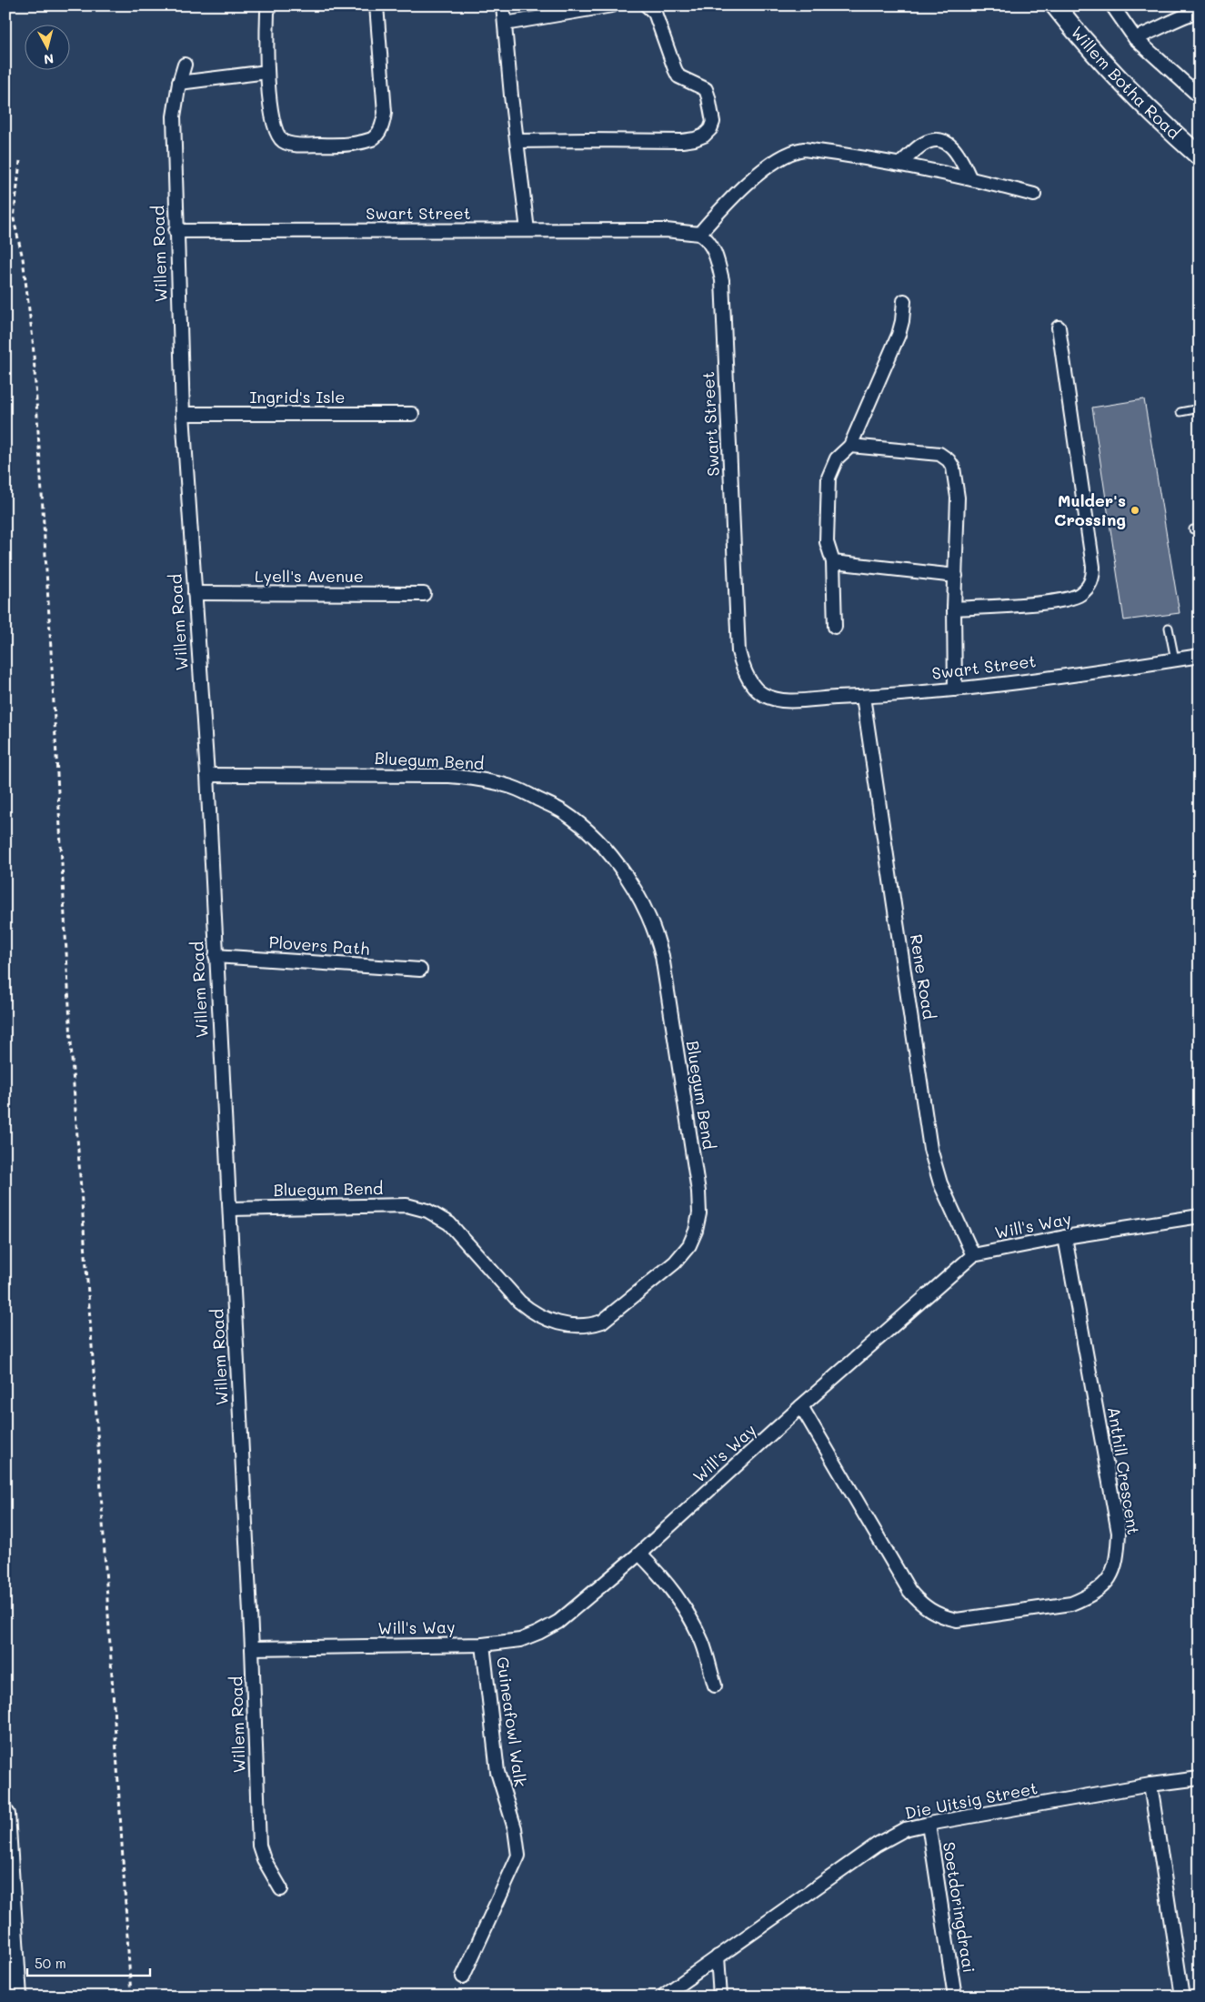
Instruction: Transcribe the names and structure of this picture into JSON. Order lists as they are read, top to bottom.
{
  "streets": {
    "street": [
      "Willem Botha Road",
      "Swart Street",
      "Willem Road",
      "Ingrid's Isle",
      "Lyell's Avenue",
      "Bluegum Bend",
      "Plovers Path",
      "Rene Road",
      "Will's Way",
      "Anthill Crescent",
      "Guineafowl Walk",
      "Die Uitsig Street",
      "Soetdoringdraai"
    ]
  },
  "crossings": [
    ["Swart Street", "Willem Road"],
    ["Swart Street", "Rene Road"],
    ["Willem Road", "Ingrid's Isle"],
    ["Willem Road", "Lyell's Avenue"],
    ["Willem Road", "Bluegum Bend"],
    ["Willem Road", "Plovers Path"],
    ["Willem Road", "Will's Way"],
    ["Rene Road", "Will's Way"],
    ["Will's Way", "Anthill Crescent"],
    ["Will's Way", "Guineafowl Walk"],
    ["Die Uitsig Street", "Soetdoringdraai"]
  ],
  "places": ["Mulder's Crossing"],
  "scale_bar": "50 m",
  "north": "bottom"
}
